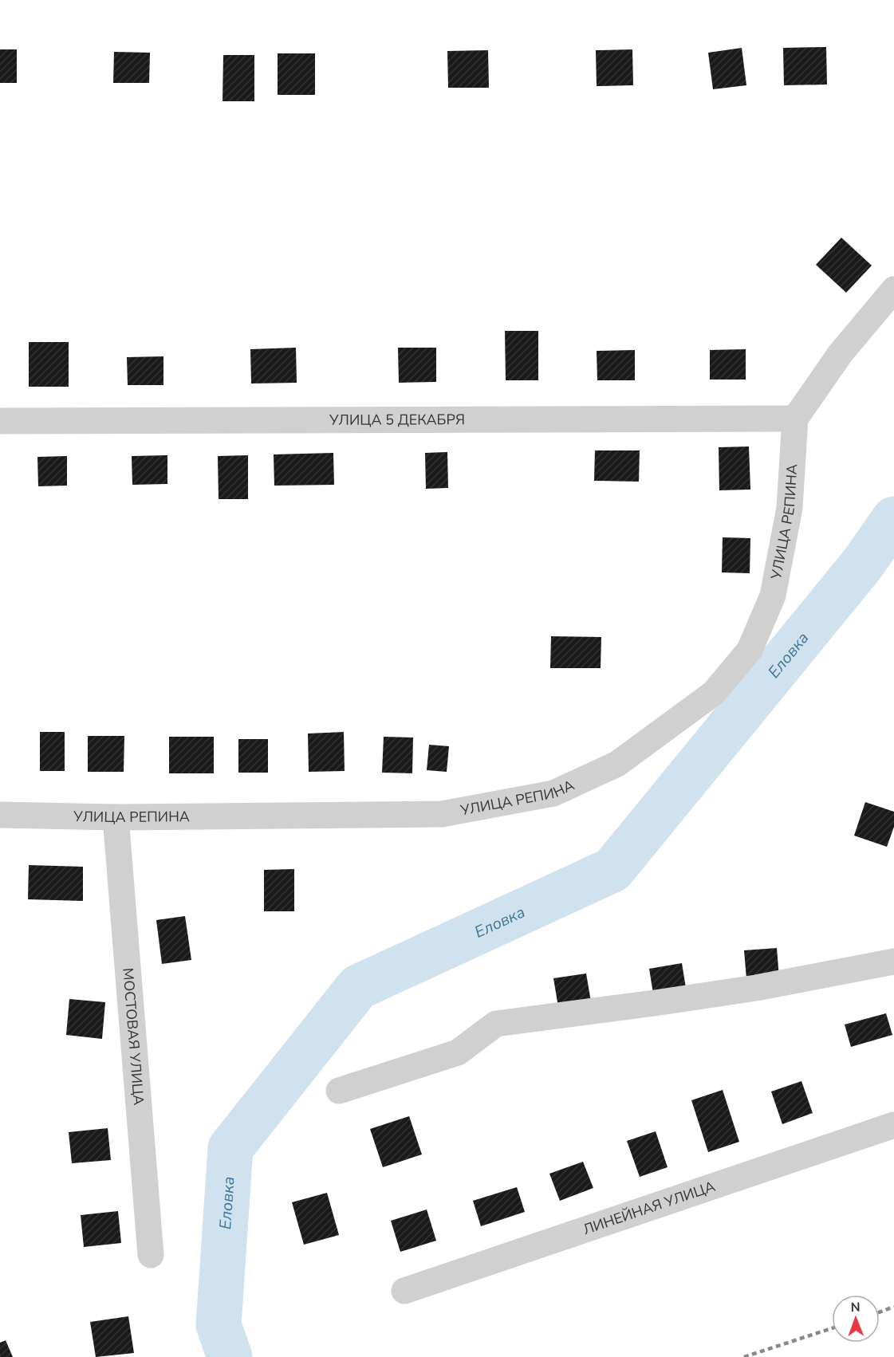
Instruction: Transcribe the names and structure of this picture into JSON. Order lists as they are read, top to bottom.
{
  "streets": {
    "street": [
      "УЛИЦА 5 ДЕКАБРЯ",
      "УЛИЦА РЕПИНА",
      "МОСТОВАЯ УЛИЦА",
      "ЛИНЕЙНАЯ УЛИЦА"
    ]
  },
  "crossings": [
    ["УЛИЦА 5 ДЕКАБРЯ", "УЛИЦА РЕПИНА"],
    ["УЛИЦА РЕПИНА", "МОСТОВАЯ УЛИЦА"]
  ],
  "water": ["Еловка"],
  "north": "top"
}
